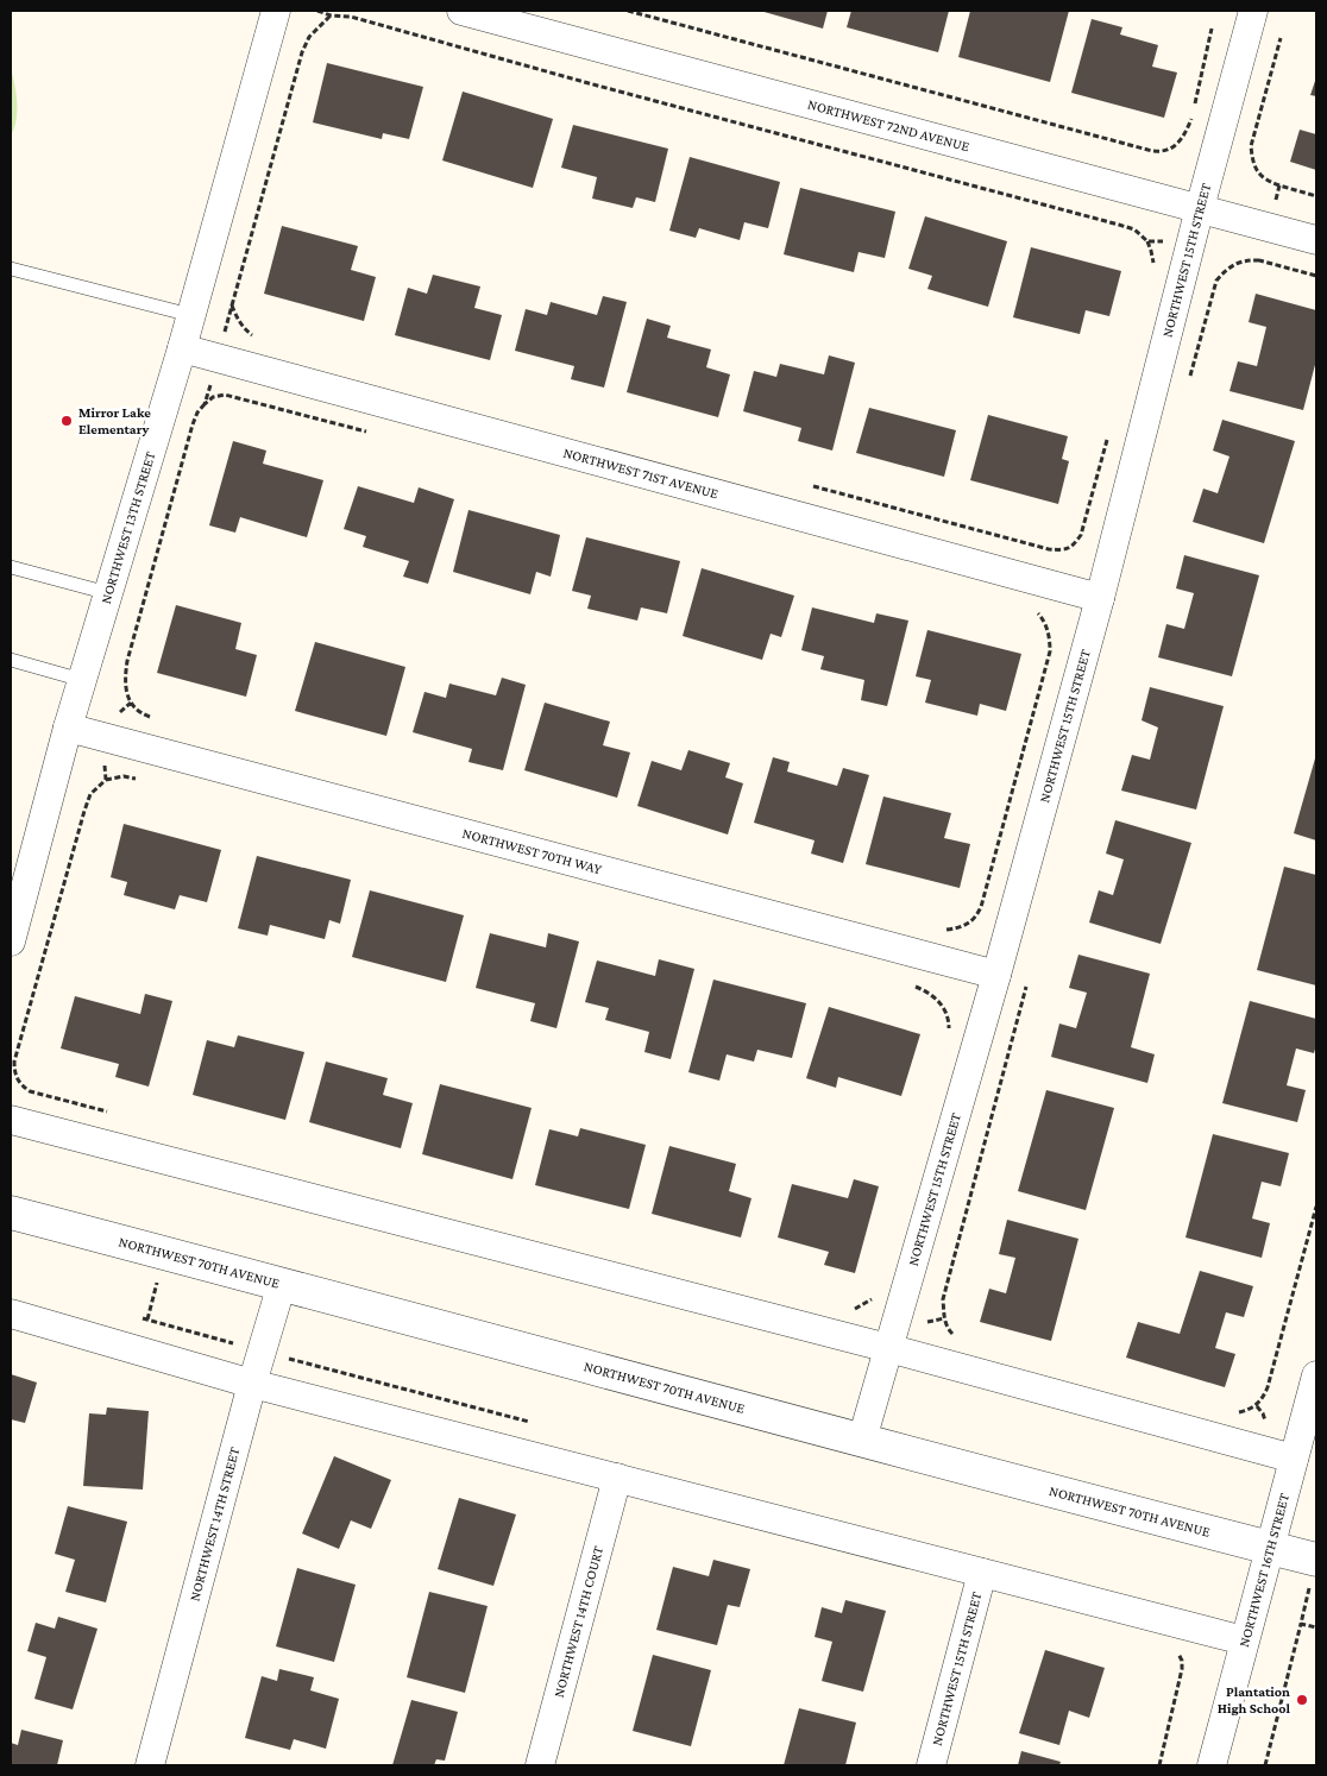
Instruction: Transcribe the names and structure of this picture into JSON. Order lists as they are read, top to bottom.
{
  "streets": {
    "street": [
      "NORTHWEST 72ND AVENUE",
      "NORTHWEST 15TH STREET",
      "NORTHWEST 71ST AVENUE",
      "NORTHWEST 13TH STREET",
      "NORTHWEST 70TH WAY",
      "NORTHWEST 70TH AVENUE",
      "NORTHWEST 14TH STREET",
      "NORTHWEST 16TH STREET",
      "NORTHWEST 14TH COURT"
    ]
  },
  "crossings": [
    ["NORTHWEST 72ND AVENUE", "NORTHWEST 15TH STREET"],
    ["NORTHWEST 15TH STREET", "NORTHWEST 71ST AVENUE"],
    ["NORTHWEST 15TH STREET", "NORTHWEST 70TH WAY"],
    ["NORTHWEST 15TH STREET", "NORTHWEST 70TH AVENUE"],
    ["NORTHWEST 71ST AVENUE", "NORTHWEST 13TH STREET"],
    ["NORTHWEST 13TH STREET", "NORTHWEST 70TH WAY"],
    ["NORTHWEST 70TH AVENUE", "NORTHWEST 14TH STREET"],
    ["NORTHWEST 70TH AVENUE", "NORTHWEST 16TH STREET"]
  ],
  "places": ["Mirror Lake Elementary", "Plantation High School"]
}
